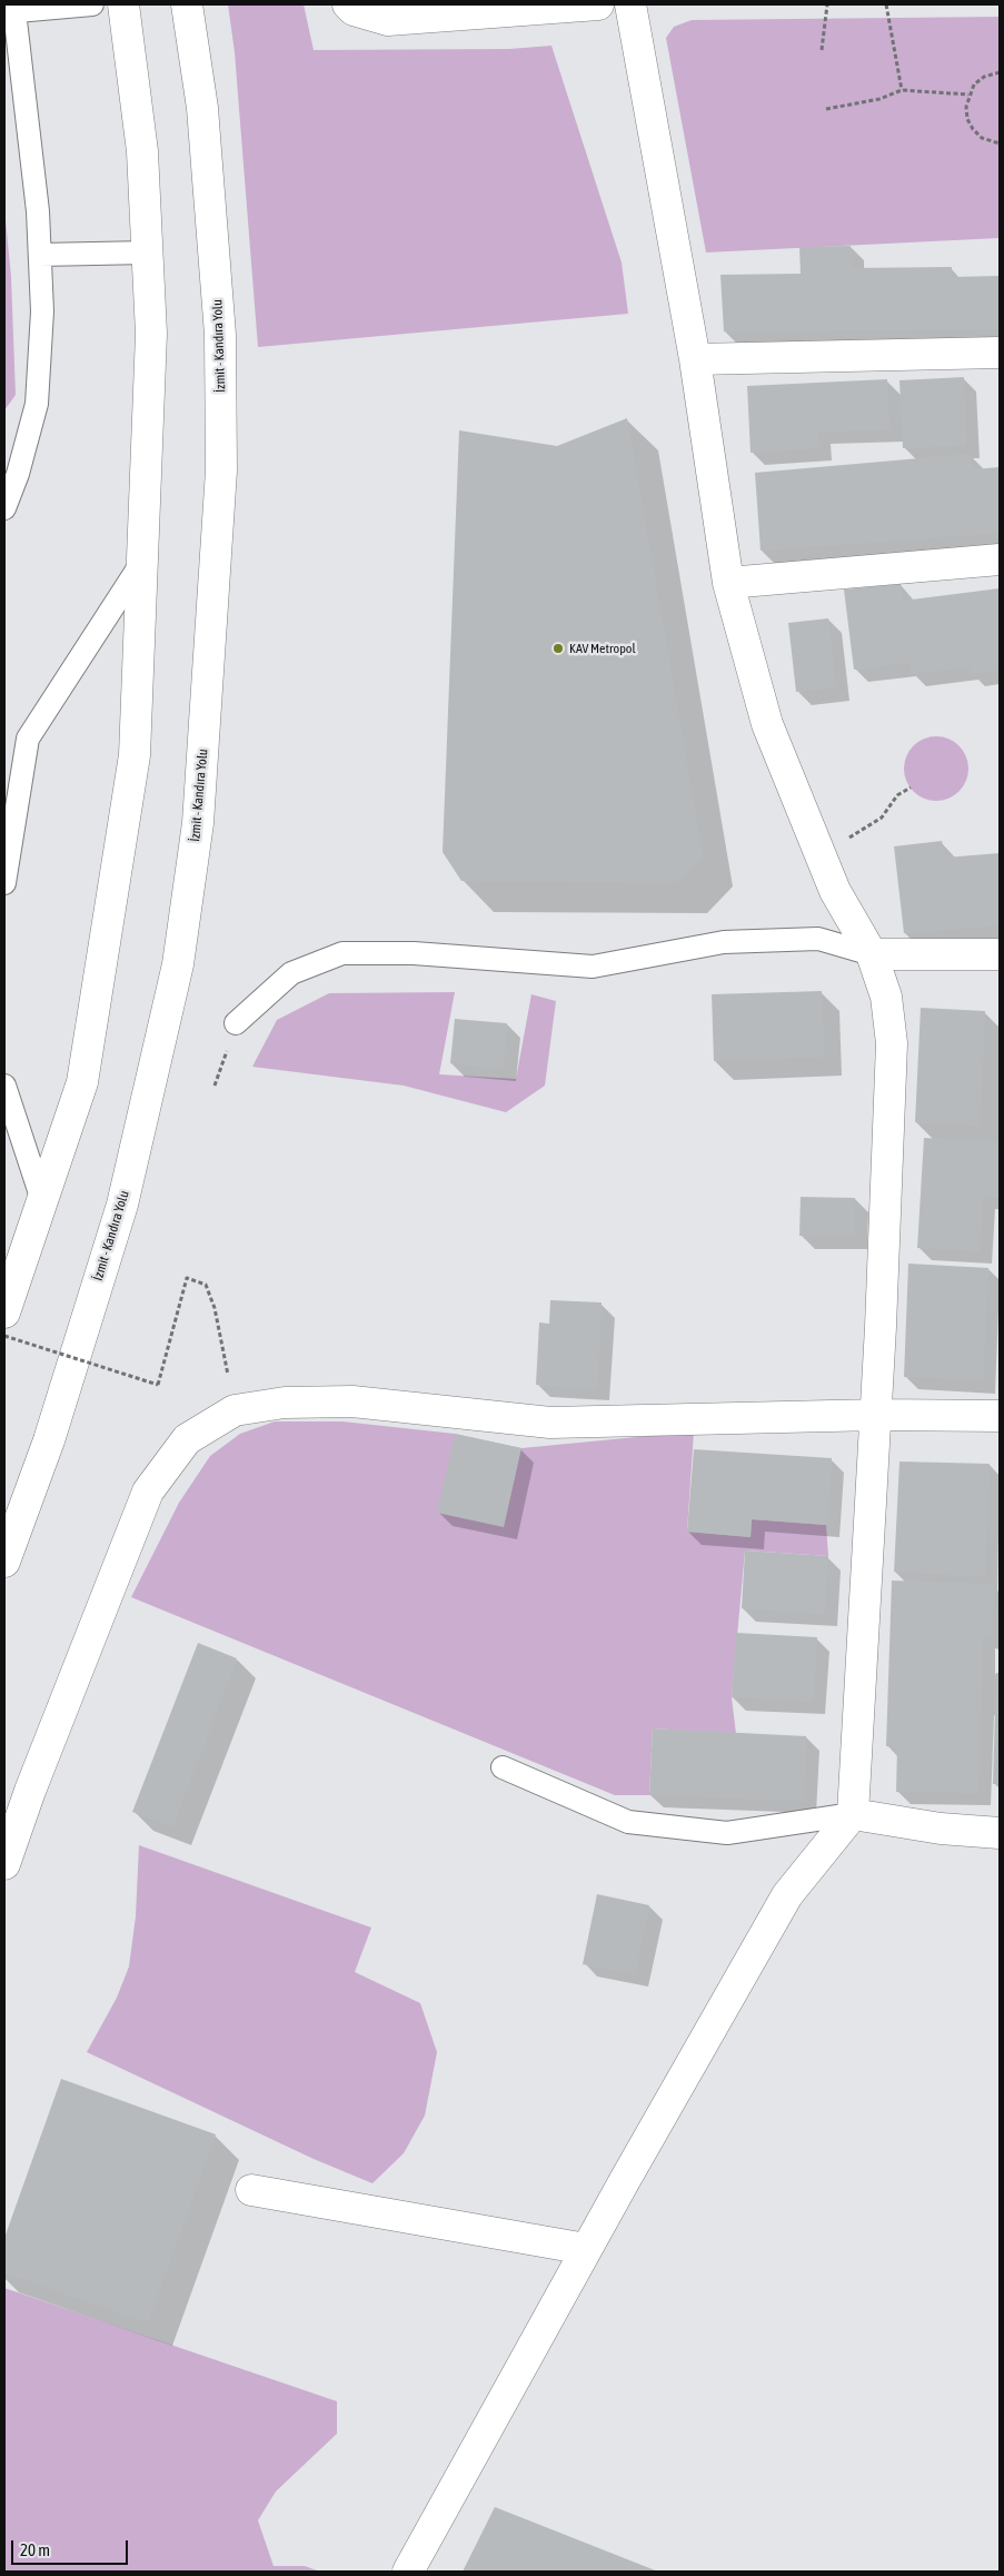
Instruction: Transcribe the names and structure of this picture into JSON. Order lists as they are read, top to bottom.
{
  "streets": {
    "main road": ["İzmit - Kandıra Yolu"]
  },
  "places": ["KAV Metropol"],
  "scale_bar": "20 m"
}
